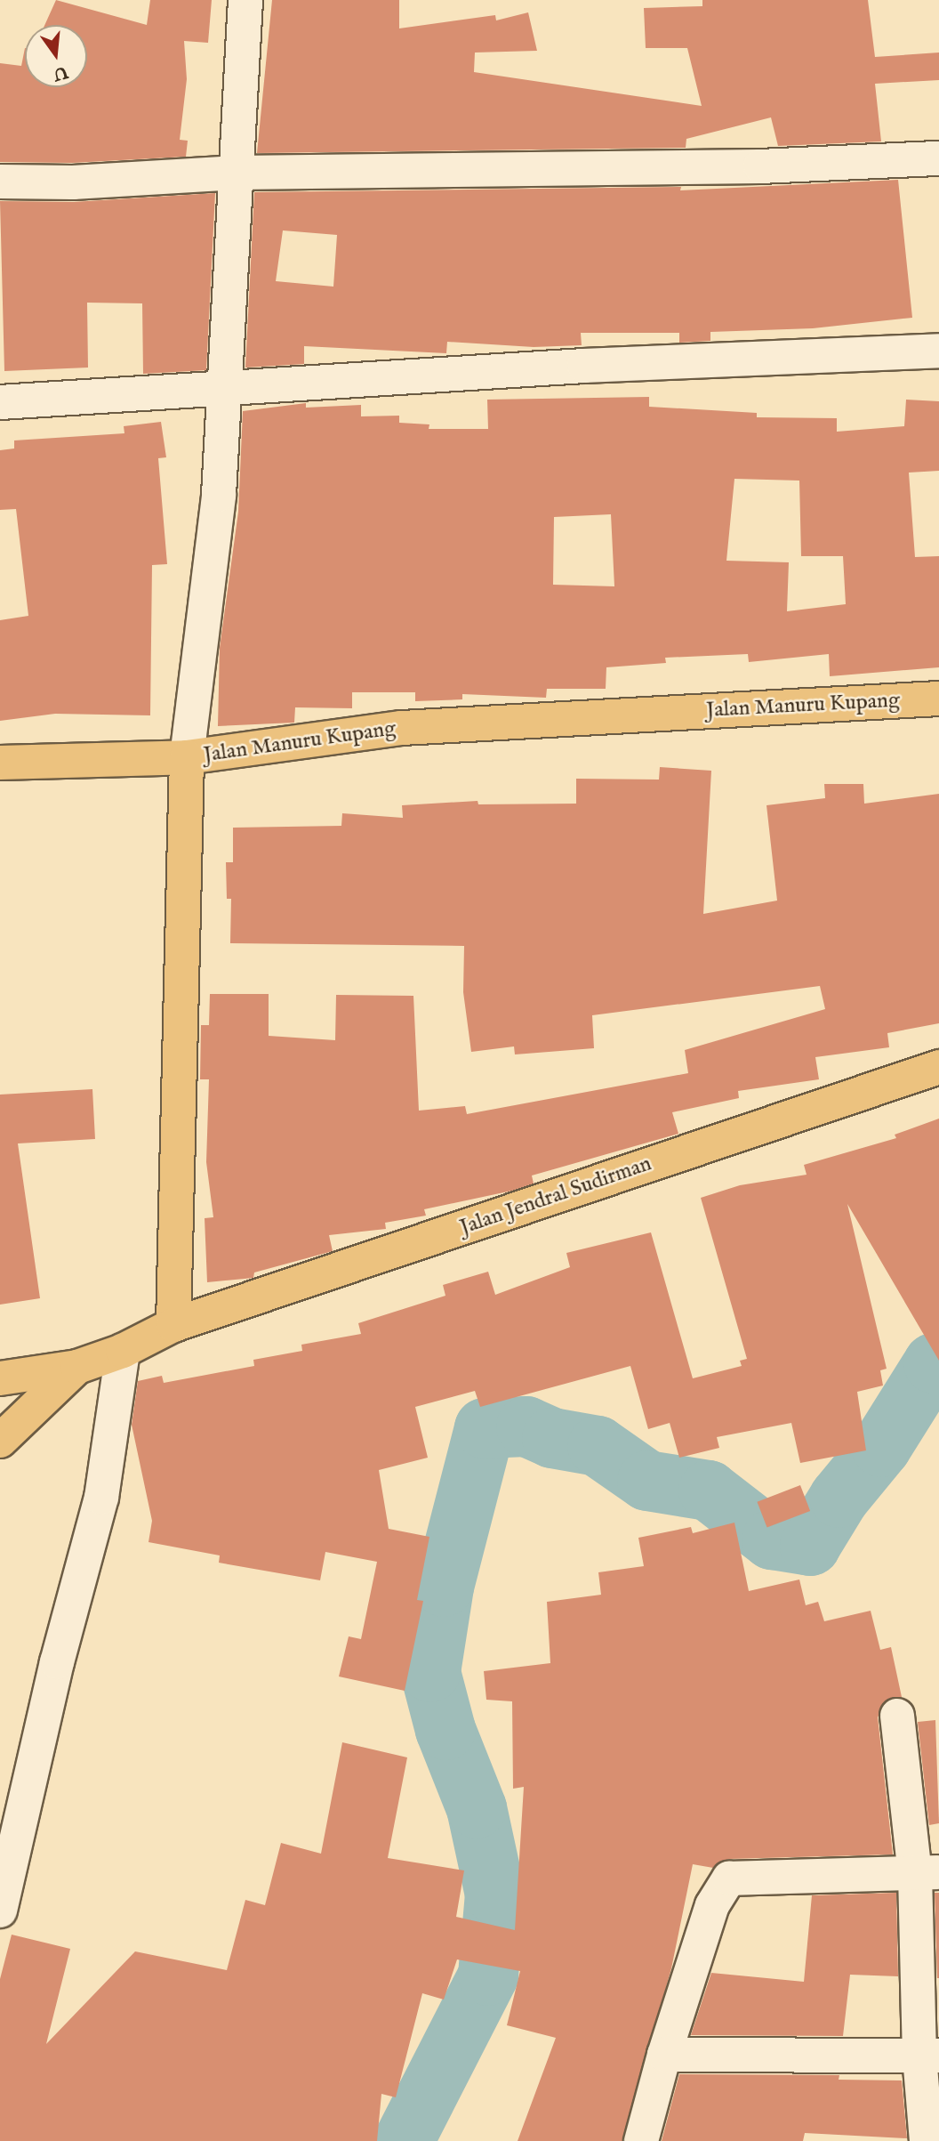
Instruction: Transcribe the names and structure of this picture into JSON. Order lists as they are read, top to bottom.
{
  "streets": {
    "main road": ["Jalan Manuru Kupang", "Jalan Jendral Sudirman"]
  },
  "crossings": [
    ["Jalan Manuru Kupang", "Jalan Jendral Sudirman"]
  ],
  "north": "bottom"
}
